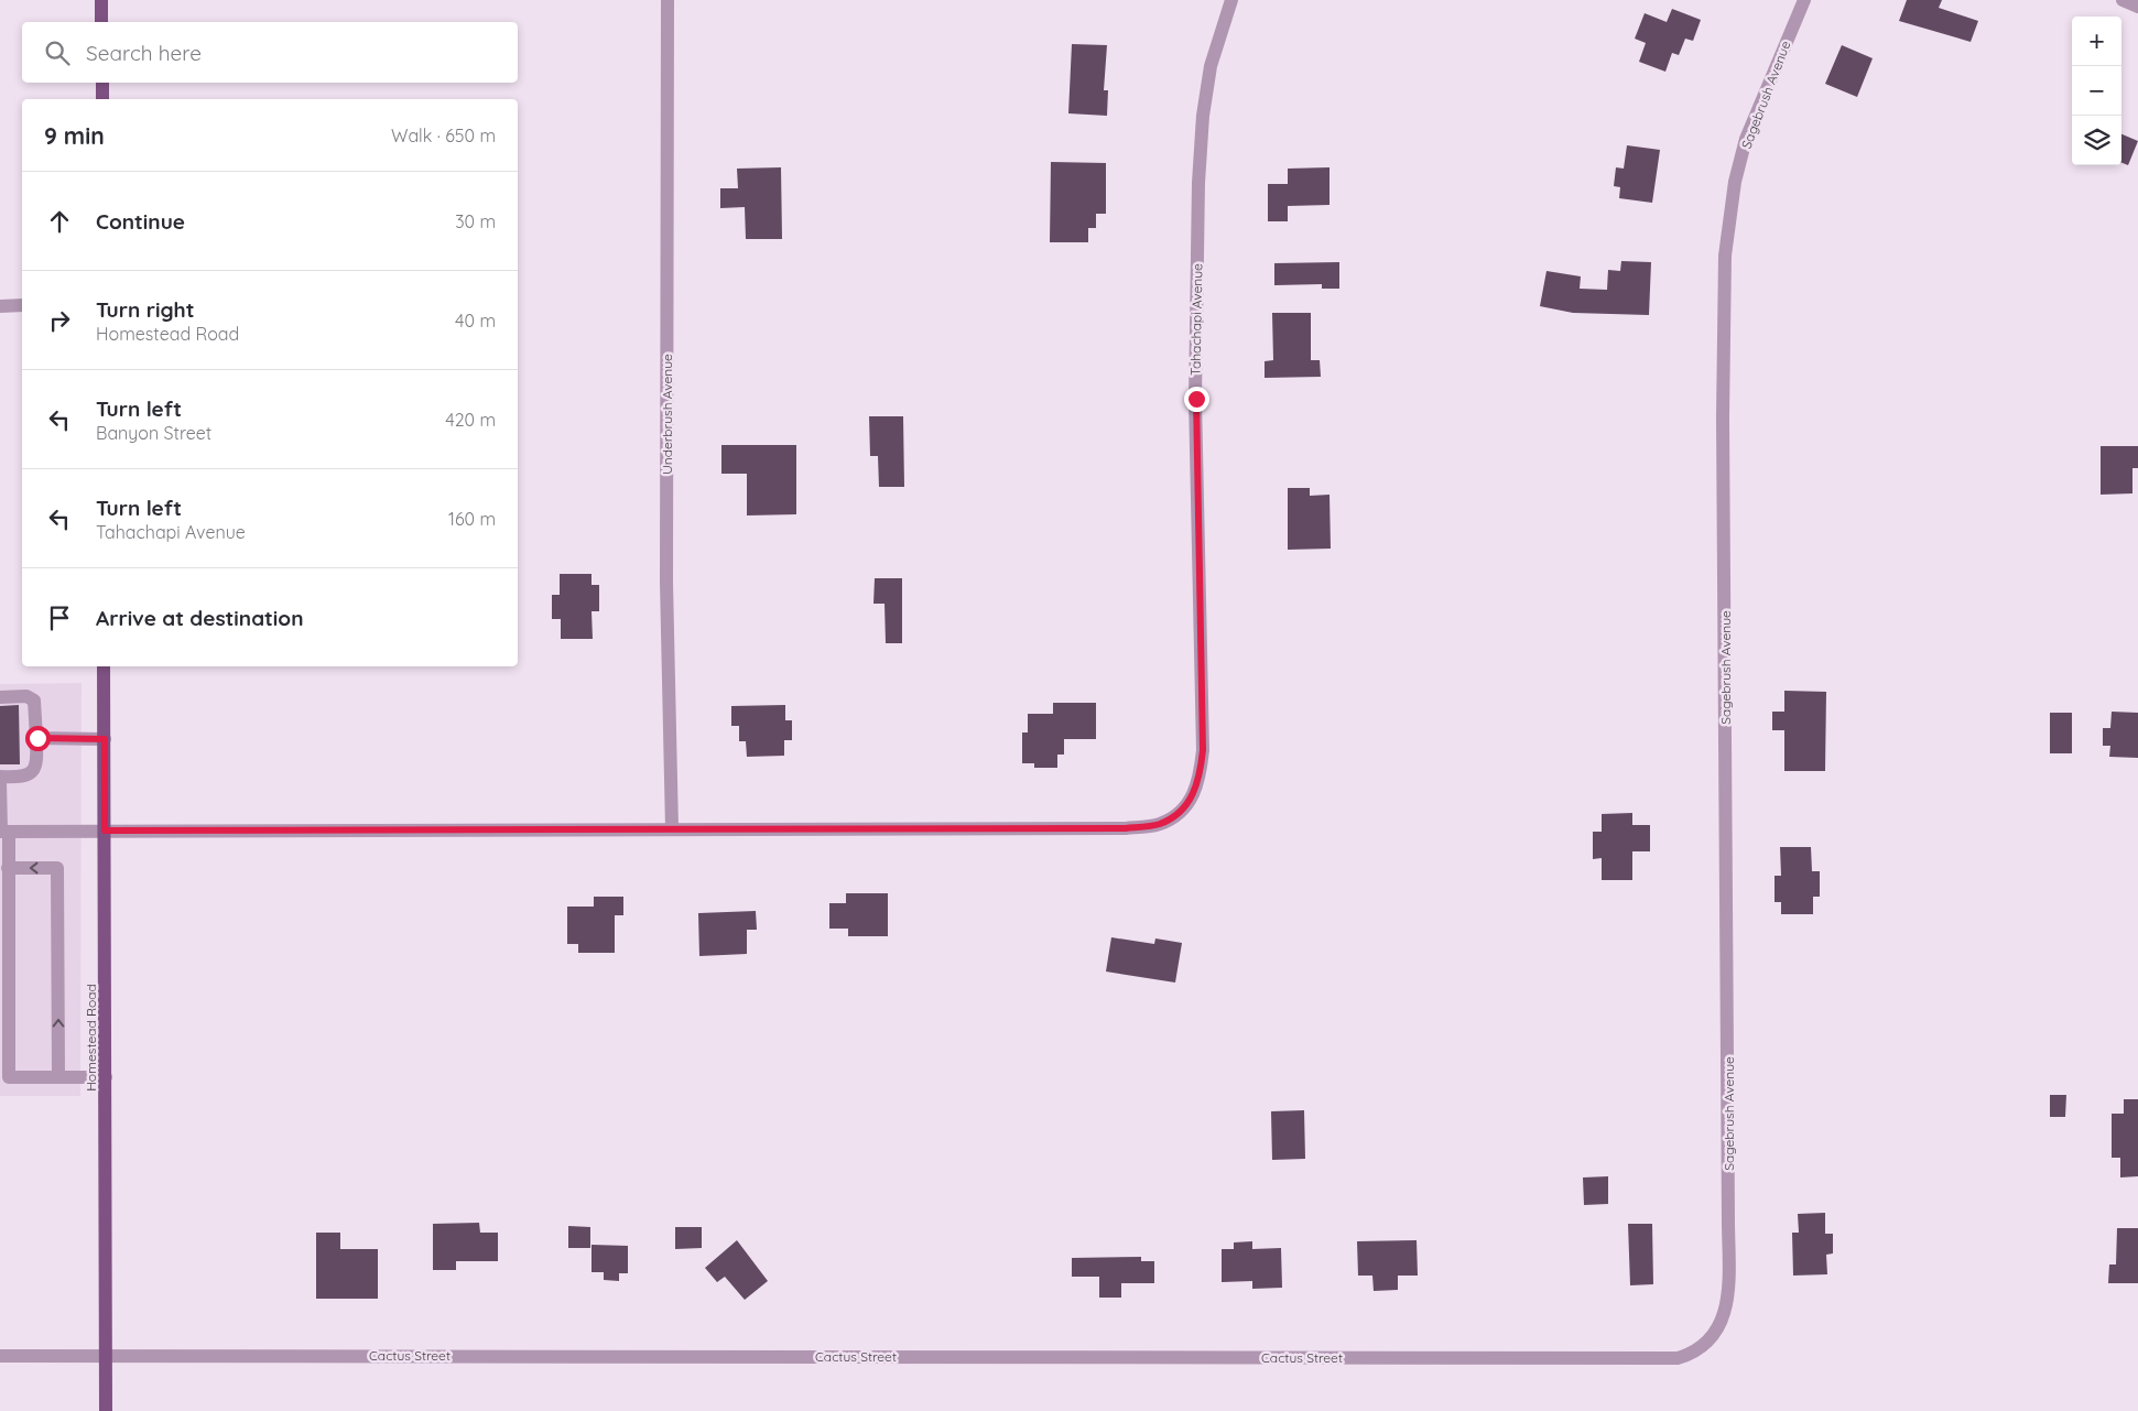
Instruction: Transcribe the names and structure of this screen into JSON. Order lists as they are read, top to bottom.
{
  "streets": {
    "main road": ["Homestead Road"],
    "street": [
      "Sagebrush Avenue",
      "Tahachapi Avenue",
      "Underbrush Avenue",
      "Cactus Street"
    ]
  },
  "crossings": [
    ["Sagebrush Avenue", "Cactus Street"],
    ["Tahachapi Avenue", "Underbrush Avenue"],
    ["Homestead Road", "Cactus Street"]
  ],
  "page": {
    "map_buttons": ["+", "−"],
    "search": "Search here",
    "heading": ["9 min", "Walk · 650 m"],
    "list": [
      ["Continue", "30 m"],
      ["Turn right", "Homestead Road", "40 m"],
      ["Turn left", "Banyon Street", "420 m"],
      ["Turn left", "Tahachapi Avenue", "160 m"],
      "Arrive at destination"
    ]
  }
}
